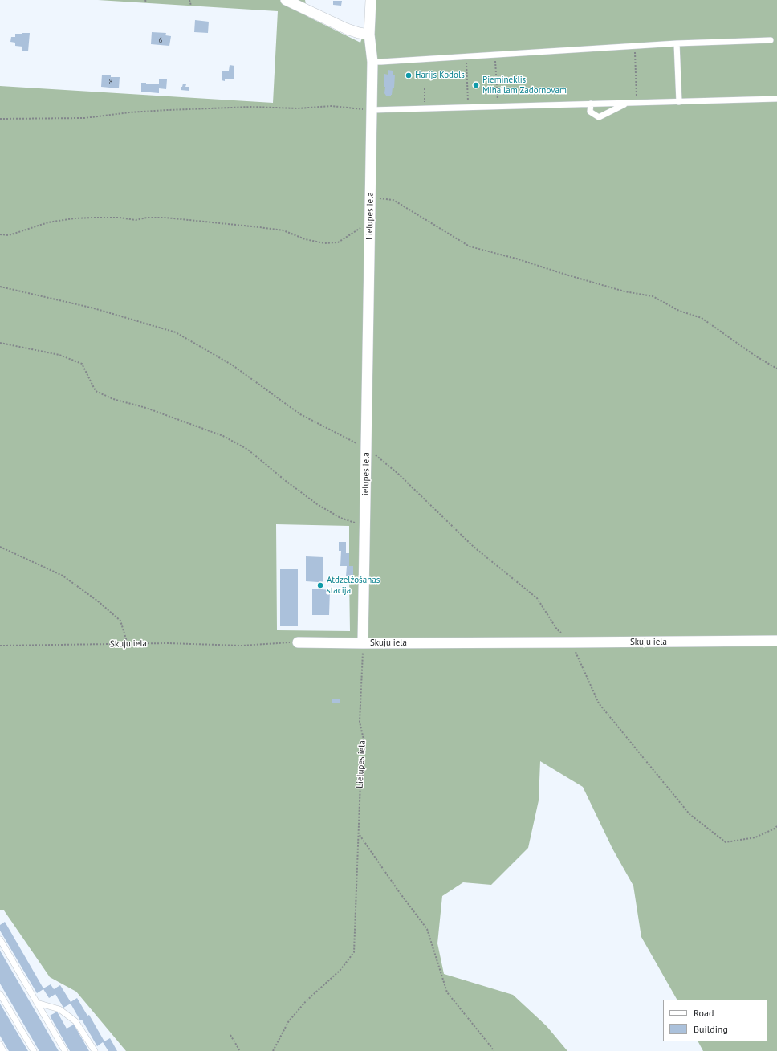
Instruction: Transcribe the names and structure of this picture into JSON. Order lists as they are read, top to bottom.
{
  "streets": {
    "street": ["Lielupes iela", "Skuju iela"]
  },
  "crossings": [
    ["Lielupes iela", "Skuju iela"]
  ],
  "places": ["Harijs Kodols", "Piemineklis Mihailam Zadornovam", "Atdzelžošanas stacija"],
  "house_numbers": ["6", "8"],
  "legend": ["Road", "Building"]
}
